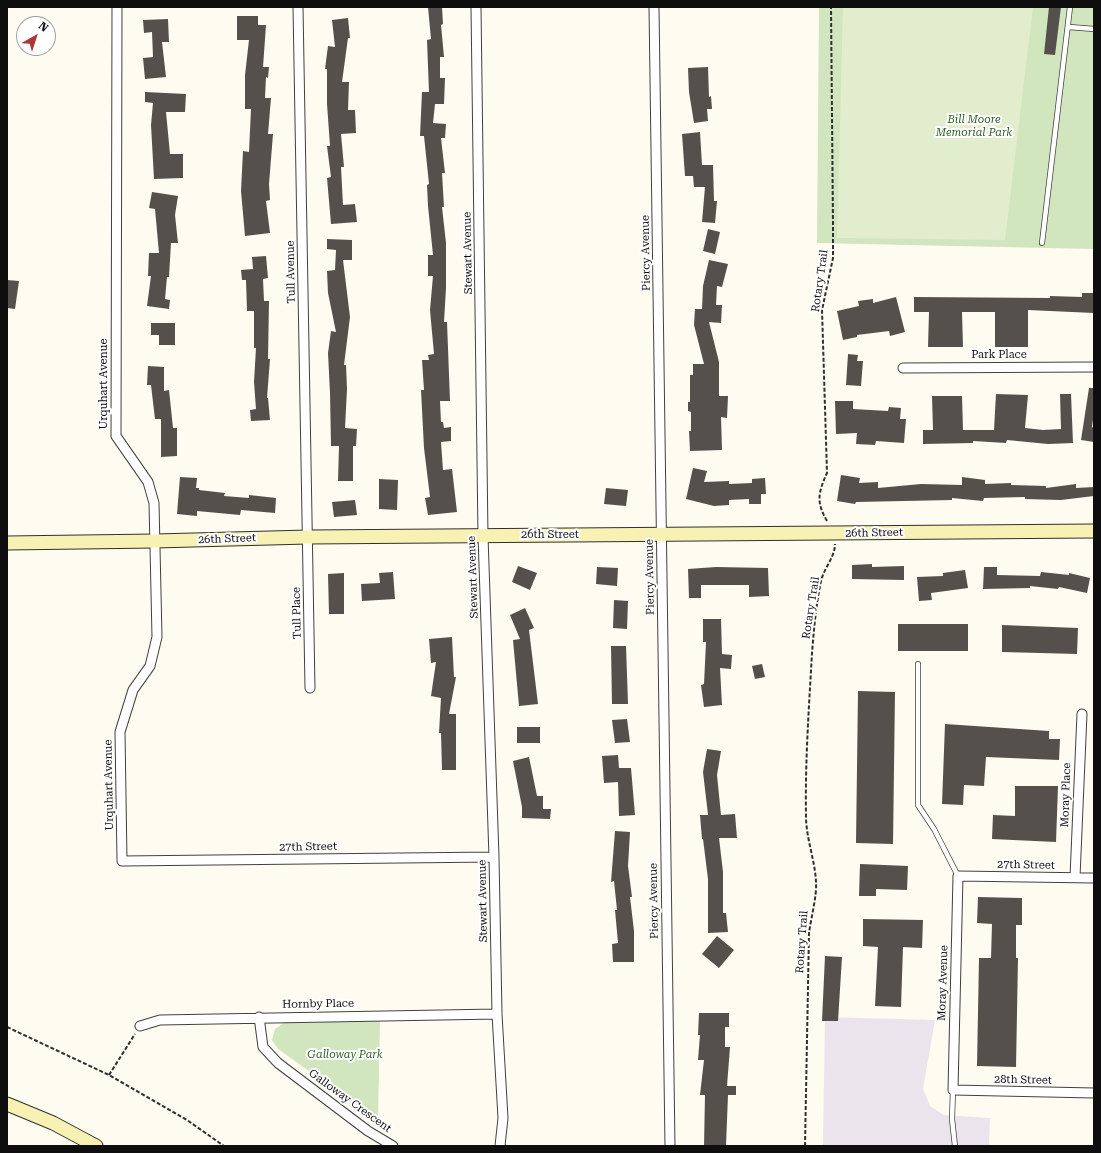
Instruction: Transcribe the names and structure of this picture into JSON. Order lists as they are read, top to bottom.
{
  "streets": {
    "street": [
      "Stewart Avenue",
      "Piercy Avenue",
      "Tull Avenue",
      "Park Place",
      "Urquhart Avenue",
      "26th Street",
      "Tull Place",
      "Moray Place",
      "27th Street",
      "Moray Avenue",
      "Hornby Place",
      "28th Street",
      "Galloway Crescent"
    ],
    "path": ["Rotary Trail"]
  },
  "crossings": [
    ["Stewart Avenue", "26th Street"],
    ["Stewart Avenue", "27th Street"],
    ["Stewart Avenue", "Hornby Place"],
    ["Piercy Avenue", "26th Street"],
    ["Tull Avenue", "26th Street"],
    ["Tull Avenue", "Tull Place"],
    ["Rotary Trail", "26th Street"],
    ["Urquhart Avenue", "26th Street"],
    ["Urquhart Avenue", "27th Street"],
    ["26th Street", "Tull Place"],
    ["Moray Place", "27th Street"],
    ["27th Street", "Moray Avenue"],
    ["Moray Avenue", "28th Street"],
    ["Hornby Place", "Galloway Crescent"]
  ],
  "parks": ["Bill Moore Memorial Park", "Galloway Park"],
  "north": "top right"
}
